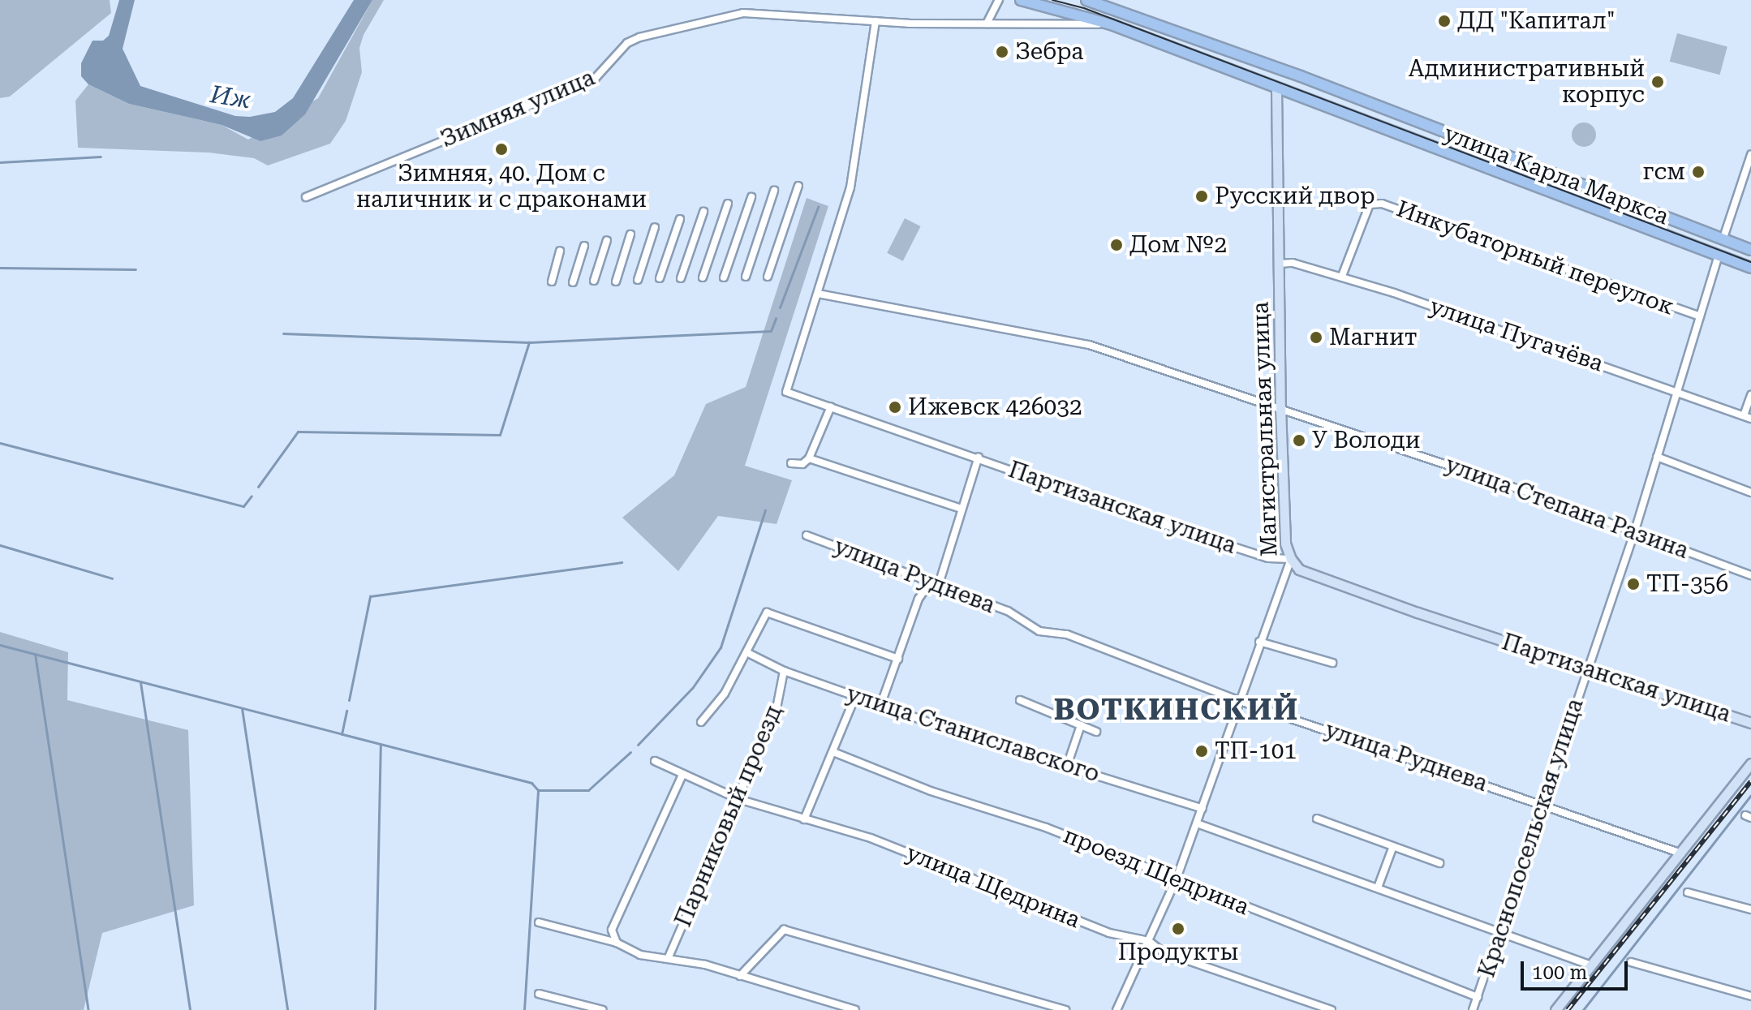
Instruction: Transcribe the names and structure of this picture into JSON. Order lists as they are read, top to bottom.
{
  "streets": {
    "main road": ["улица Карла Маркса", "Магистральная улица"],
    "street": [
      "Зимняя улица",
      "Инкубаторный переулок",
      "улица Пугачёва",
      "Партизанская улица",
      "улица Степана Разина",
      "улица Руднева",
      "улица Станиславского",
      "Парниковый проезд",
      "Краснопосельская улица",
      "проезд Щедрина",
      "улица Щедрина"
    ]
  },
  "crossings": [
    ["улица Карла Маркса", "Магистральная улица"],
    ["улица Карла Маркса", "Краснопосельская улица"],
    ["Инкубаторный переулок", "улица Пугачёва"],
    ["Инкубаторный переулок", "Краснопосельская улица"],
    ["улица Пугачёва", "Магистральная улица"],
    ["улица Пугачёва", "Краснопосельская улица"],
    ["Магистральная улица", "Партизанская улица"],
    ["Магистральная улица", "улица Степана Разина"],
    ["Магистральная улица", "улица Руднева"],
    ["Магистральная улица", "улица Станиславского"],
    ["Магистральная улица", "проезд Щедрина"],
    ["Магистральная улица", "улица Щедрина"],
    ["Партизанская улица", "улица Степана Разина"],
    ["Партизанская улица", "Краснопосельская улица"],
    ["улица Степана Разина", "Краснопосельская улица"],
    ["улица Руднева", "Краснопосельская улица"],
    ["улица Станиславского", "Парниковый проезд"],
    ["Парниковый проезд", "улица Щедрина"],
    ["Краснопосельская улица", "проезд Щедрина"]
  ],
  "districts": ["ВОТКИНСКИЙ"],
  "water": ["Иж"],
  "places": [
    "ДД \"Капитал\"",
    "Зебра",
    "Административный корпус",
    "Зимняя, 40. Дом с наличник и с драконами",
    "гсм",
    "Русский двор",
    "Дом №2",
    "Магнит",
    "Ижевск 426032",
    "У Володи",
    "ТП-356",
    "ТП-101",
    "Продукты"
  ],
  "scale_bar": "100 m"
}
